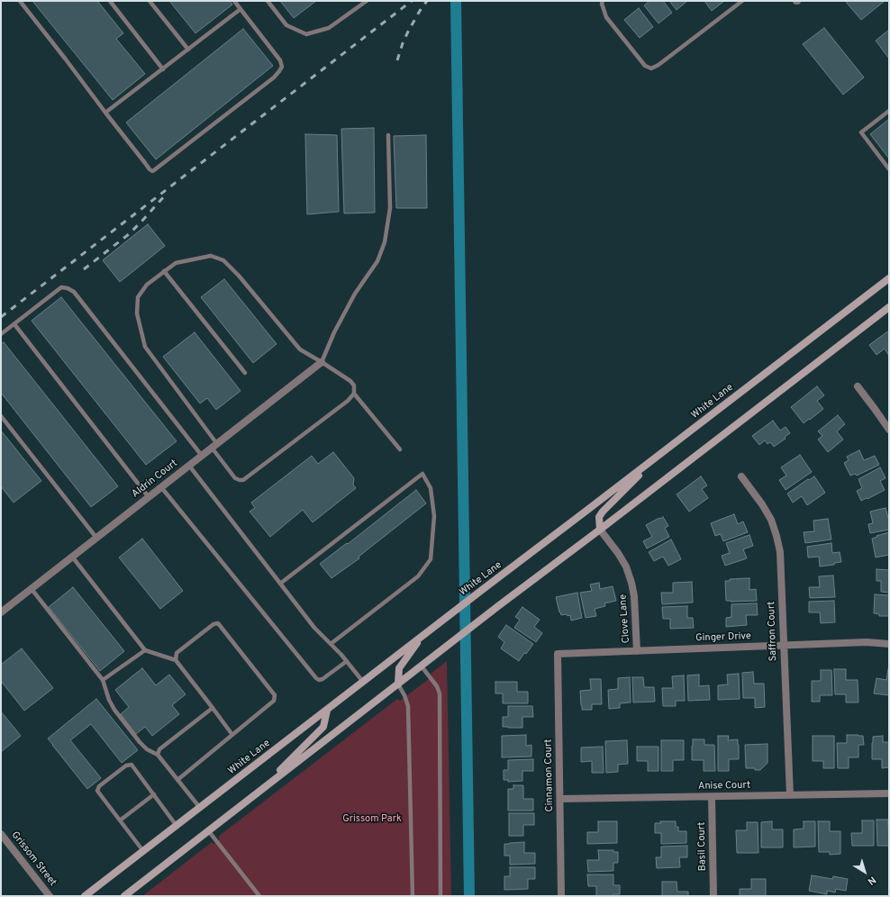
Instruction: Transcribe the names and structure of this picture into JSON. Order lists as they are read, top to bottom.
{
  "streets": {
    "main road": ["White Lane"],
    "street": [
      "Aldrin Court",
      "Clove Lane",
      "Saffron Court",
      "Ginger Drive",
      "Cinnamon Court",
      "Anise Court",
      "Basil Court",
      "Grissom Street"
    ]
  },
  "crossings": [
    ["Clove Lane", "Ginger Drive"],
    ["Saffron Court", "Ginger Drive"],
    ["Saffron Court", "Anise Court"],
    ["Ginger Drive", "Cinnamon Court"],
    ["Cinnamon Court", "Anise Court"],
    ["Anise Court", "Basil Court"]
  ],
  "parks": ["Grissom Park"],
  "north": "bottom right"
}
